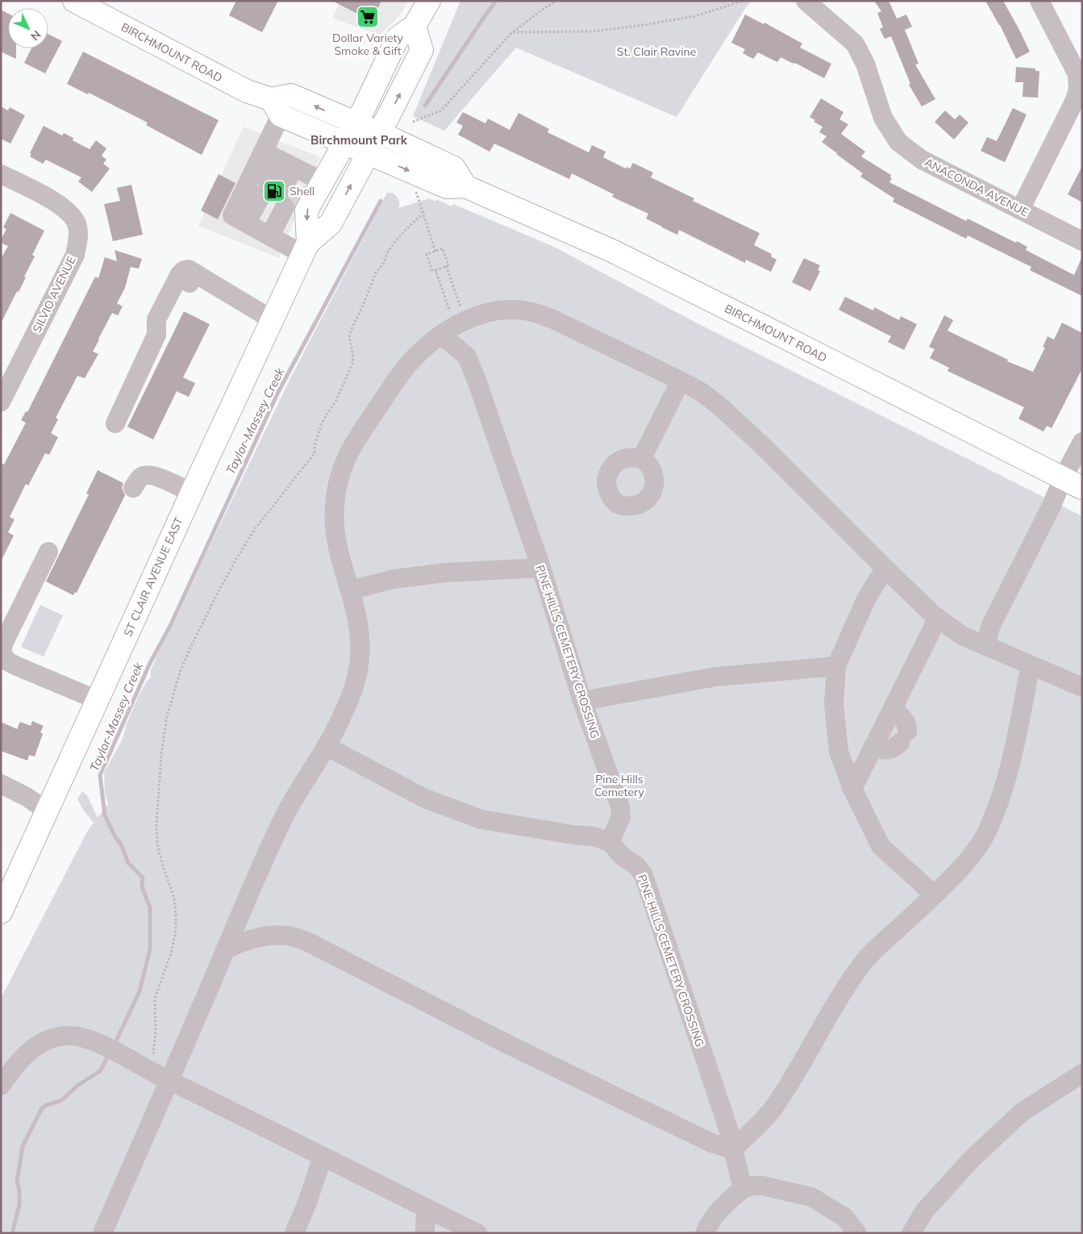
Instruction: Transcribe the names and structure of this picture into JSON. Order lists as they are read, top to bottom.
{
  "streets": {
    "main road": ["BIRCHMOUNT ROAD", "ST CLAIR AVENUE EAST"],
    "street": ["ANACONDA AVENUE", "SILVIO AVENUE", "PINE HILLS CEMETERY CROSSING"]
  },
  "crossings": [
    ["BIRCHMOUNT ROAD", "ST CLAIR AVENUE EAST"]
  ],
  "districts": ["Birchmount Park"],
  "water": ["Taylor-Massey Creek"],
  "parks": ["St. Clair Ravine", "Pine Hills Cemetery"],
  "places": {
    "supermarket": ["Dollar Variety Smoke & Gift"],
    "fuel station": ["Shell"]
  },
  "north": "bottom right"
}
